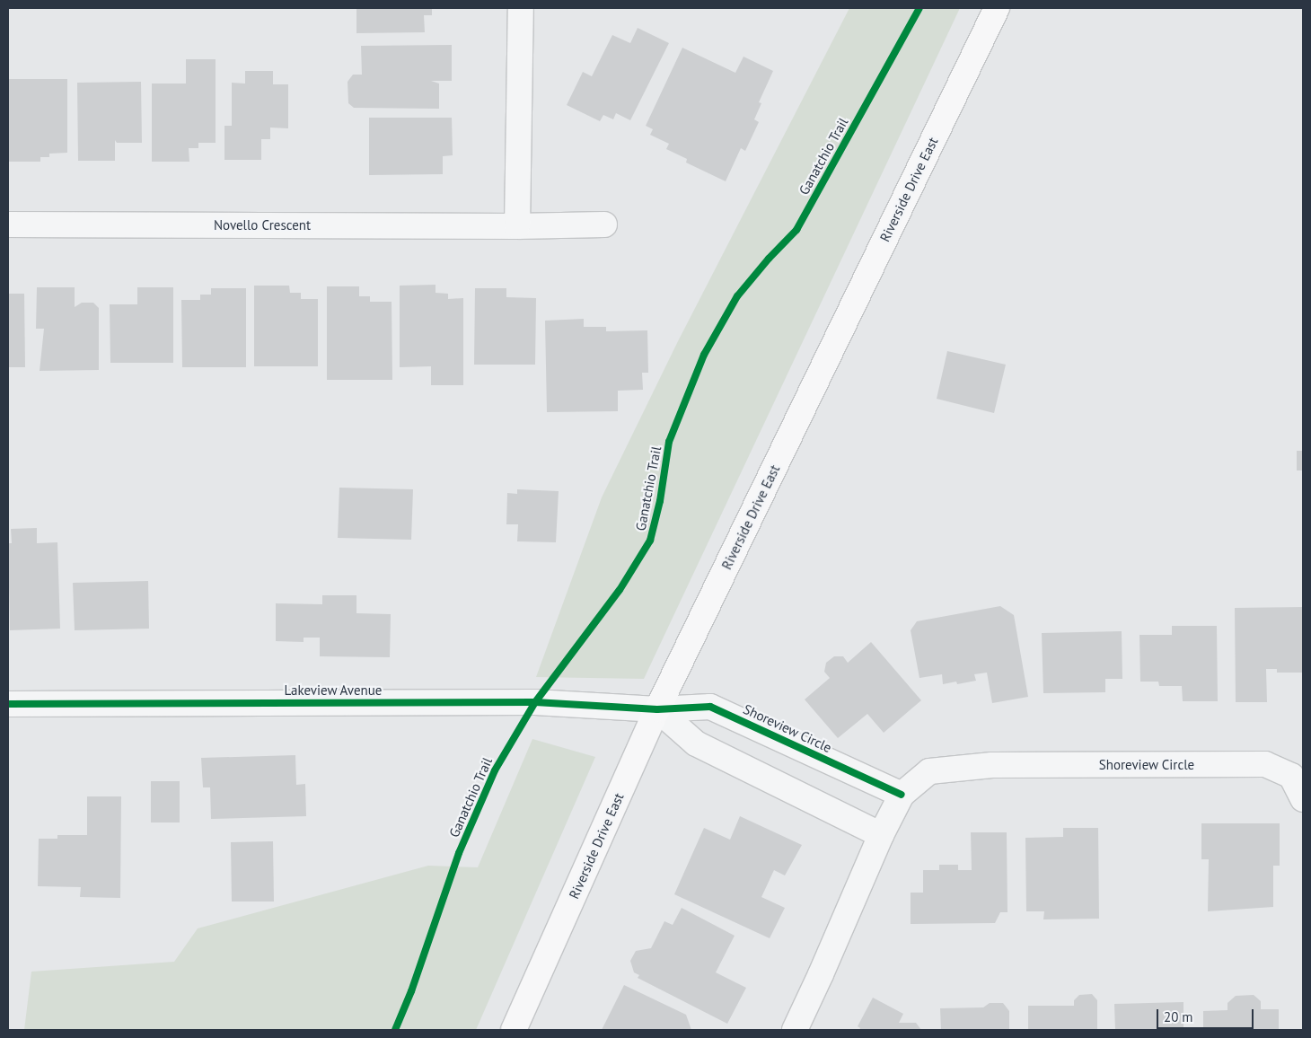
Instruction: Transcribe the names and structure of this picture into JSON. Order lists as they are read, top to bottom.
{
  "streets": {
    "main road": ["Riverside Drive East"],
    "street": ["Novello Crescent", "Lakeview Avenue", "Shoreview Circle"],
    "cycle path": ["Ganatchio Trail"]
  },
  "crossings": [
    ["Riverside Drive East", "Lakeview Avenue"],
    ["Riverside Drive East", "Shoreview Circle"],
    ["Lakeview Avenue", "Shoreview Circle"]
  ],
  "scale_bar": "20 m"
}
